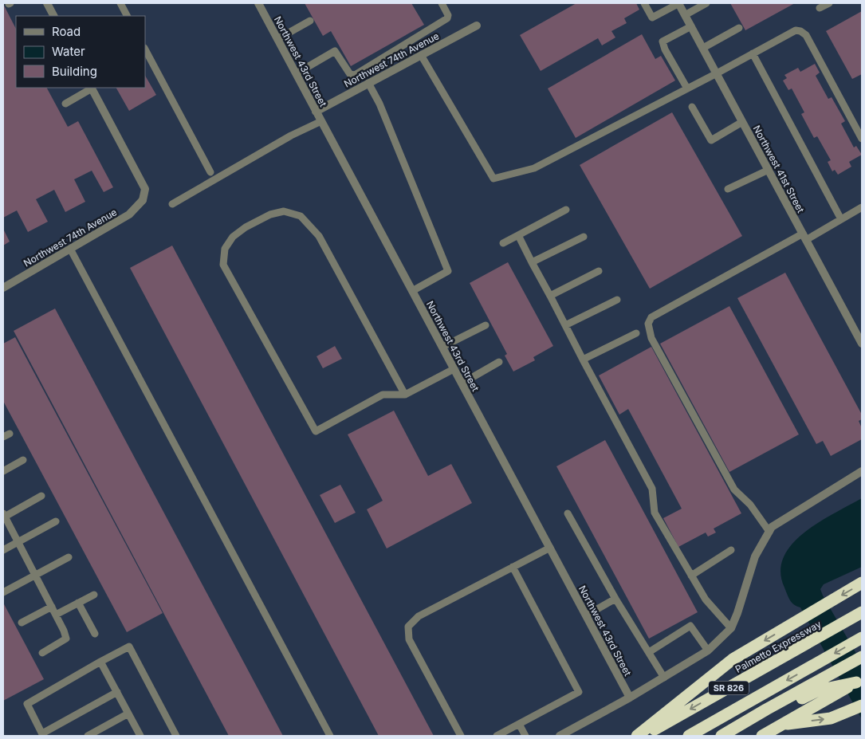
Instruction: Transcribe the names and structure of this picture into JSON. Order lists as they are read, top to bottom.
{
  "streets": {
    "highway": ["Palmetto Expressway", "SR 826"],
    "street": ["Northwest 74th Avenue", "Northwest 43rd Street", "Northwest 41st Street"]
  },
  "crossings": [
    ["Northwest 74th Avenue", "Northwest 43rd Street"]
  ],
  "legend": ["Road", "Water", "Building"]
}
